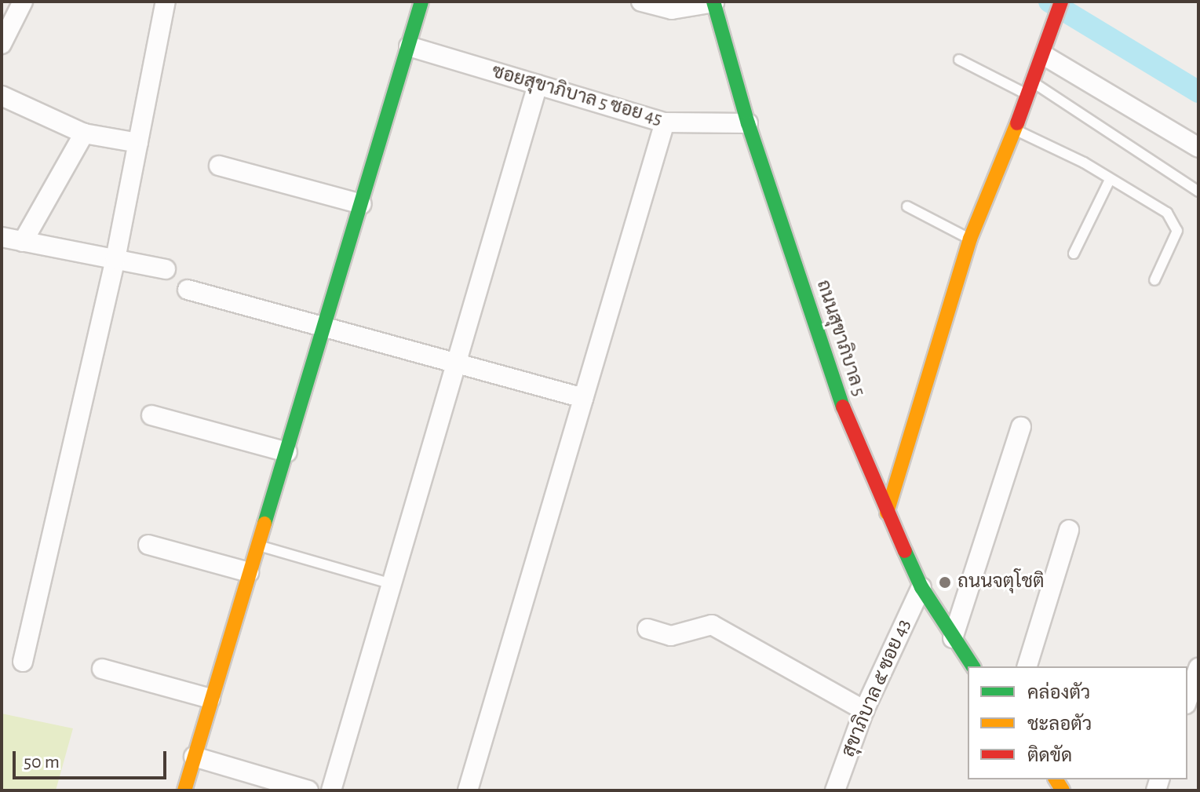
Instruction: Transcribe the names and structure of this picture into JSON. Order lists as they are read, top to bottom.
{
  "streets": {
    "street": ["ซอยสุขาภิบาล 5 ซอย 45", "ถนนสุขาภิบาล 5", "สุขาภิบาล ๕ ซอย 43"]
  },
  "crossings": [
    ["ซอยสุขาภิบาล 5 ซอย 45", "ถนนสุขาภิบาล 5"],
    ["ถนนสุขาภิบาล 5", "สุขาภิบาล ๕ ซอย 43"]
  ],
  "places": ["ถนนจตุโชติ"],
  "legend": ["คล่องตัว", "ชะลอตัว", "ติดขัด"],
  "scale_bar": "50 m"
}
